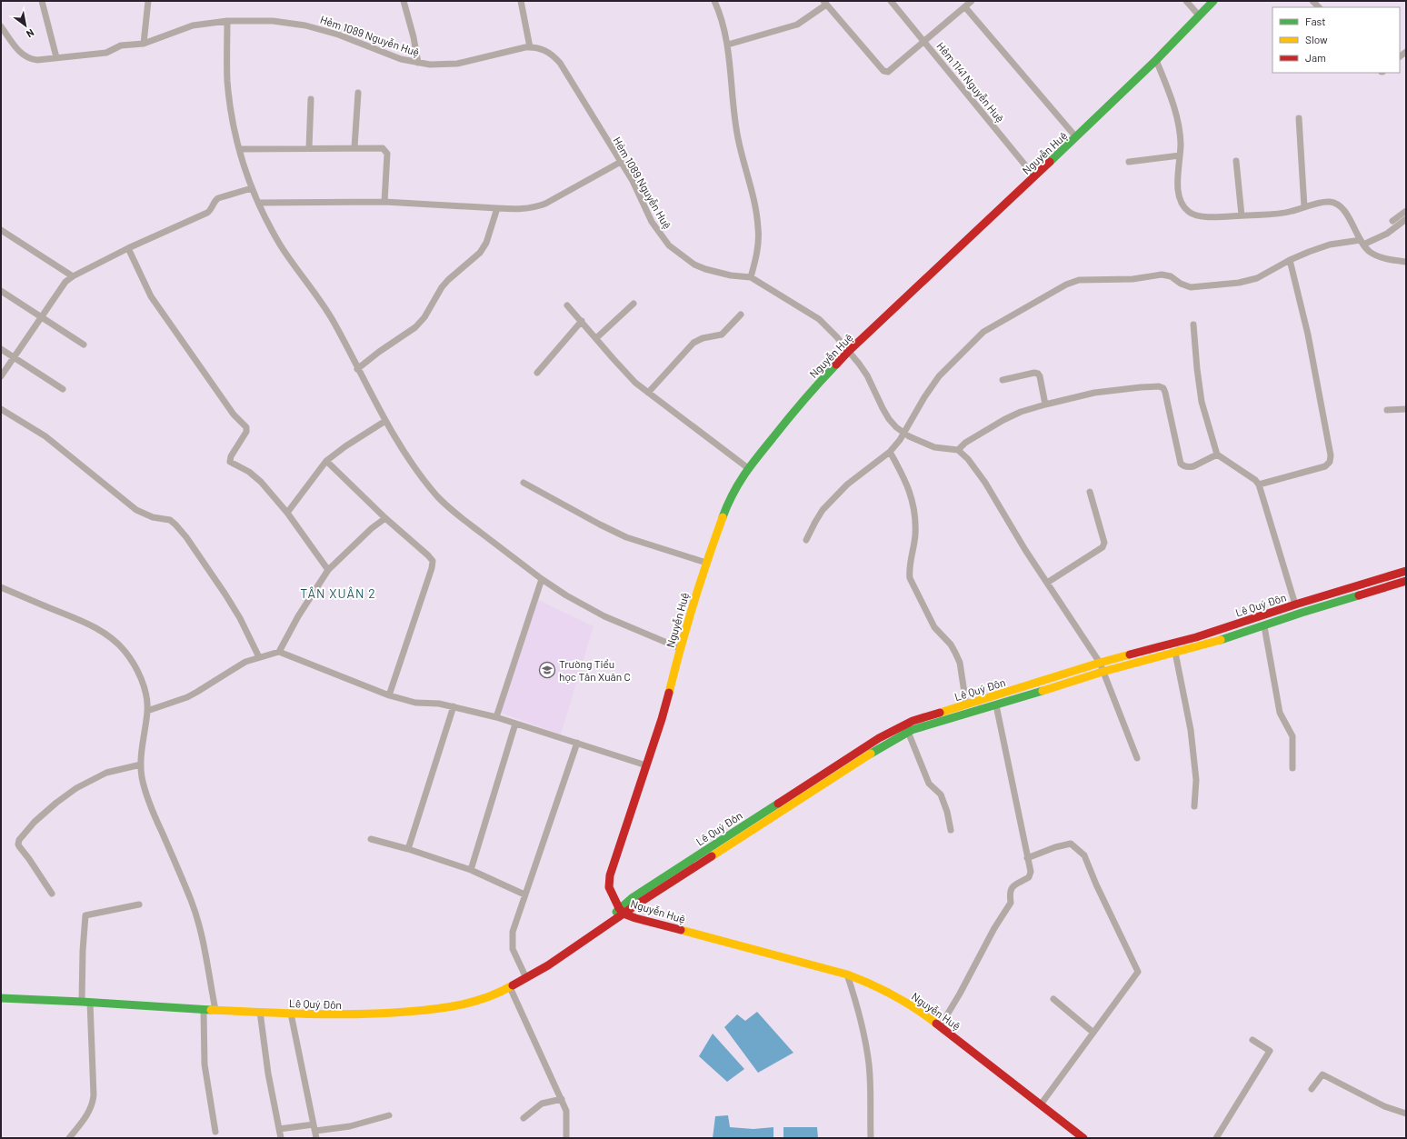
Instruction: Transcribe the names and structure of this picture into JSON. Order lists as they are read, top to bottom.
{
  "streets": {
    "main road": ["Nguyễn Huệ", "Lê Quý Đôn"],
    "street": ["Hẻm 1089 Nguyễn Huệ", "Hẻm 1141 Nguyễn Huệ"]
  },
  "crossings": [
    ["Hẻm 1089 Nguyễn Huệ", "Nguyễn Huệ"],
    ["Hẻm 1141 Nguyễn Huệ", "Nguyễn Huệ"],
    ["Nguyễn Huệ", "Lê Quý Đôn"]
  ],
  "districts": ["TÂN XUÂN 2"],
  "places": {
    "school or university": ["Trường Tiểu học Tân Xuân C"]
  },
  "legend": ["Fast", "Slow", "Jam"],
  "north": "bottom right"
}
